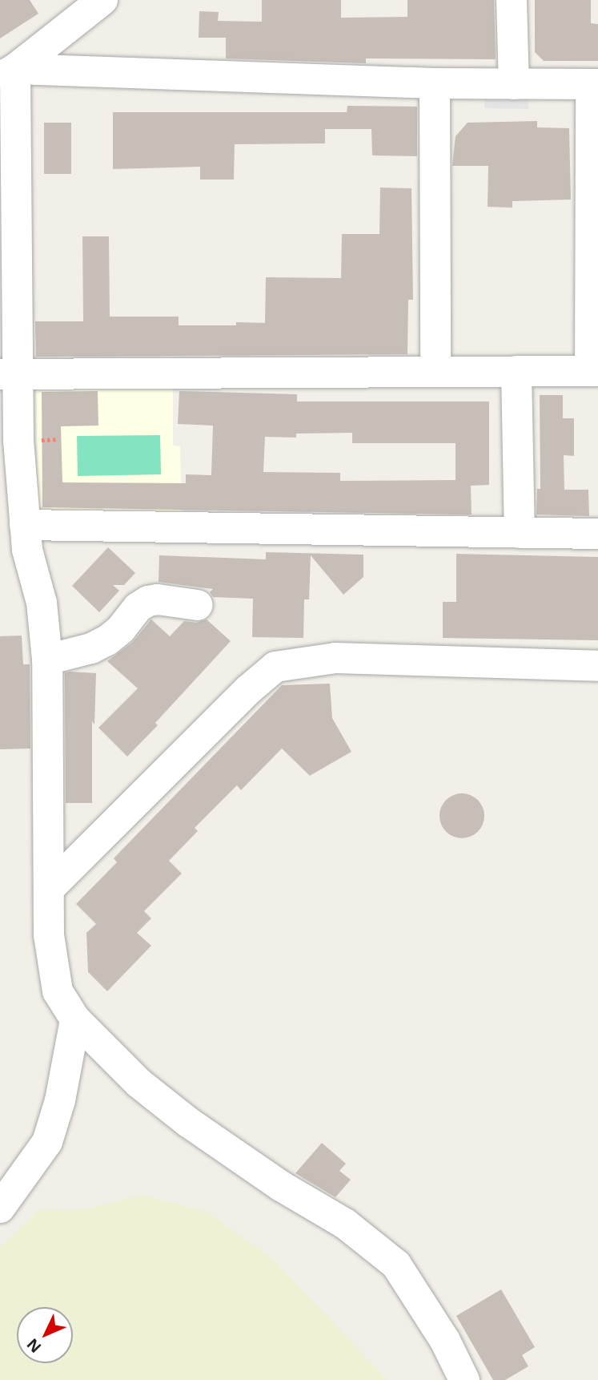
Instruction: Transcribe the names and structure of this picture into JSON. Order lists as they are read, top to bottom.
{
  "north": "bottom left"
}
